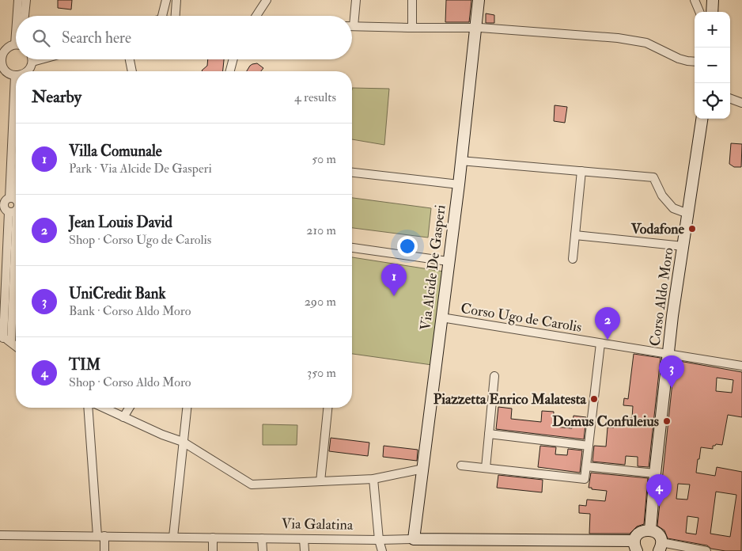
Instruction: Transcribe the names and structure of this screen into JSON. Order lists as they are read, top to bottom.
{
  "streets": {
    "main road": ["Via Alcide De Gasperi", "Corso Aldo Moro", "Via Galatina"],
    "street": ["Corso Ugo de Carolis"]
  },
  "crossings": [
    ["Via Alcide De Gasperi", "Corso Ugo de Carolis"],
    ["Via Alcide De Gasperi", "Via Galatina"],
    ["Corso Aldo Moro", "Corso Ugo de Carolis"]
  ],
  "places": ["Vodafone", "Piazzetta Enrico Malatesta", "Domus Confuleius"],
  "page": {
    "map_buttons": ["+", "−"],
    "search": "Search here",
    "heading": ["Nearby", "4 results"],
    "list": [
      {
        "mark": "1",
        "name": "Villa Comunale",
        "note": "Park · Via Alcide De Gasperi",
        "value": "50 m"
      },
      {
        "mark": "2",
        "name": "Jean Louis David",
        "note": "Shop · Corso Ugo de Carolis",
        "value": "210 m"
      },
      {
        "mark": "3",
        "name": "UniCredit Bank",
        "note": "Bank · Corso Aldo Moro",
        "value": "290 m"
      },
      {
        "mark": "4",
        "name": "TIM",
        "note": "Shop · Corso Aldo Moro",
        "value": "350 m"
      }
    ],
    "pins": [
      "1",
      "2",
      "3",
      "4"
    ]
  }
}
